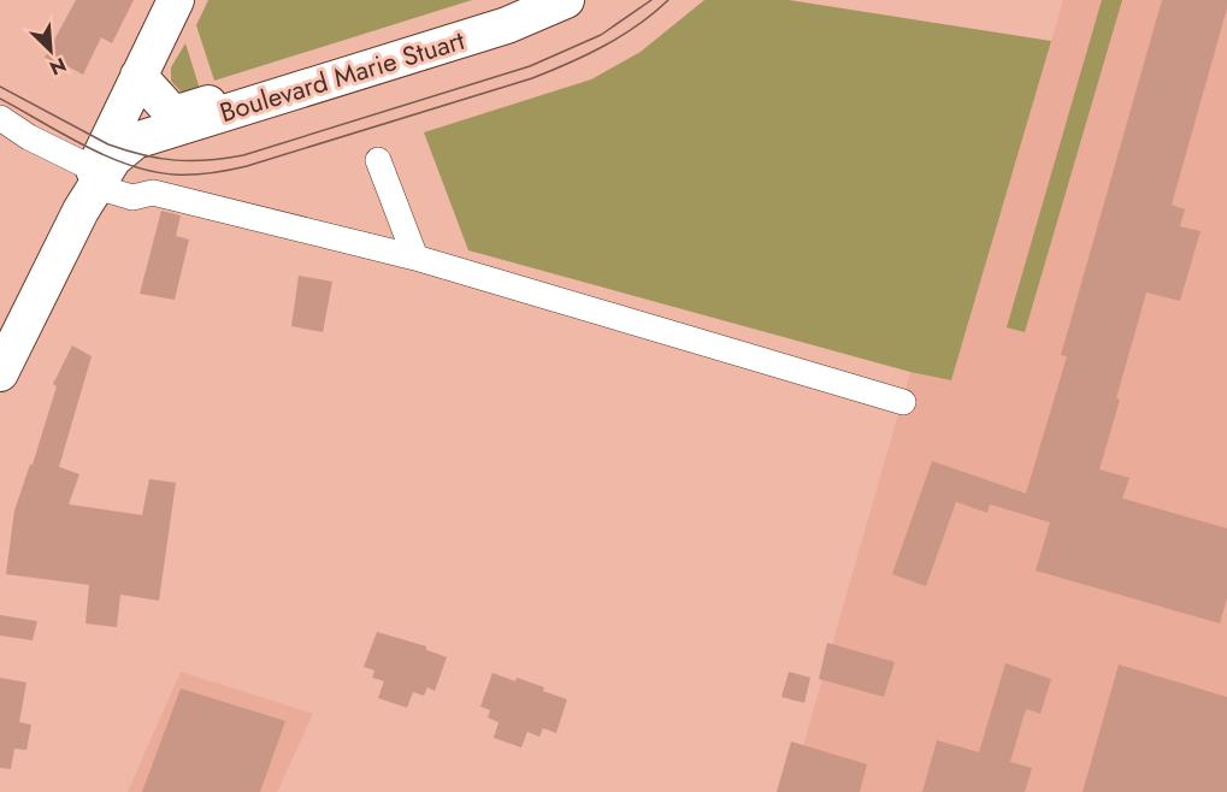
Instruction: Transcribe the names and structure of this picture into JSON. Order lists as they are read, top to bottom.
{
  "streets": {
    "main road": ["Boulevard Marie Stuart"]
  },
  "north": "bottom right"
}
